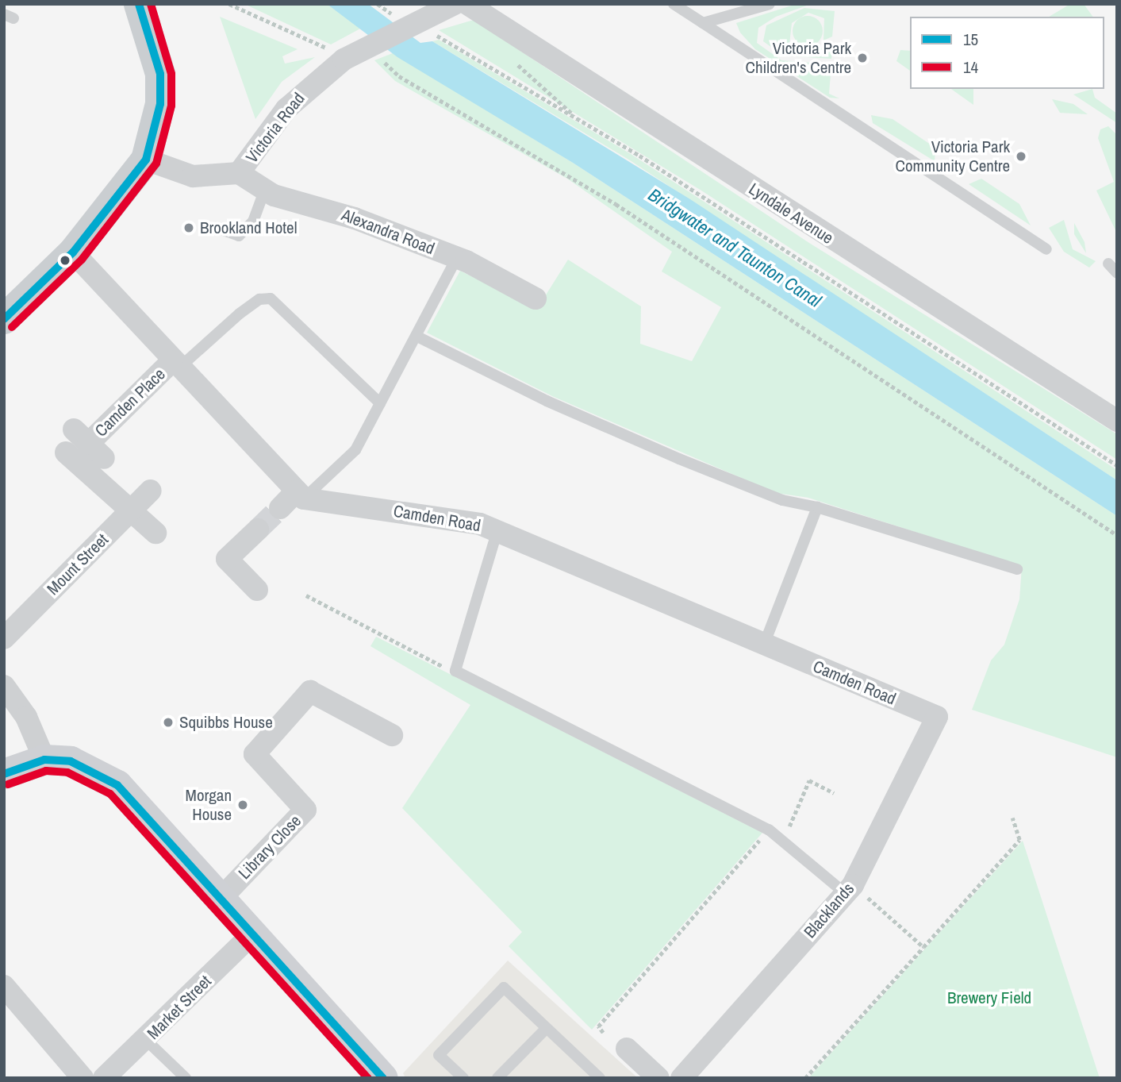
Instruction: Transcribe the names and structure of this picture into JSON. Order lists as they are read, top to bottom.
{
  "streets": {
    "street": [
      "Victoria Road",
      "Lyndale Avenue",
      "Alexandra Road",
      "Camden Place",
      "Camden Road",
      "Mount Street",
      "Library Close",
      "Blacklands",
      "Market Street"
    ]
  },
  "crossings": [
    ["Victoria Road", "Alexandra Road"],
    ["Camden Road", "Blacklands"]
  ],
  "water": ["Bridgwater and Taunton Canal"],
  "parks": ["Brewery Field"],
  "places": [
    "Victoria Park Children's Centre",
    "Victoria Park Community Centre",
    "Brookland Hotel",
    "Squibbs House",
    "Morgan House"
  ],
  "lines": ["transit line 15", "transit line 14"],
  "legend": ["15", "14"]
}
